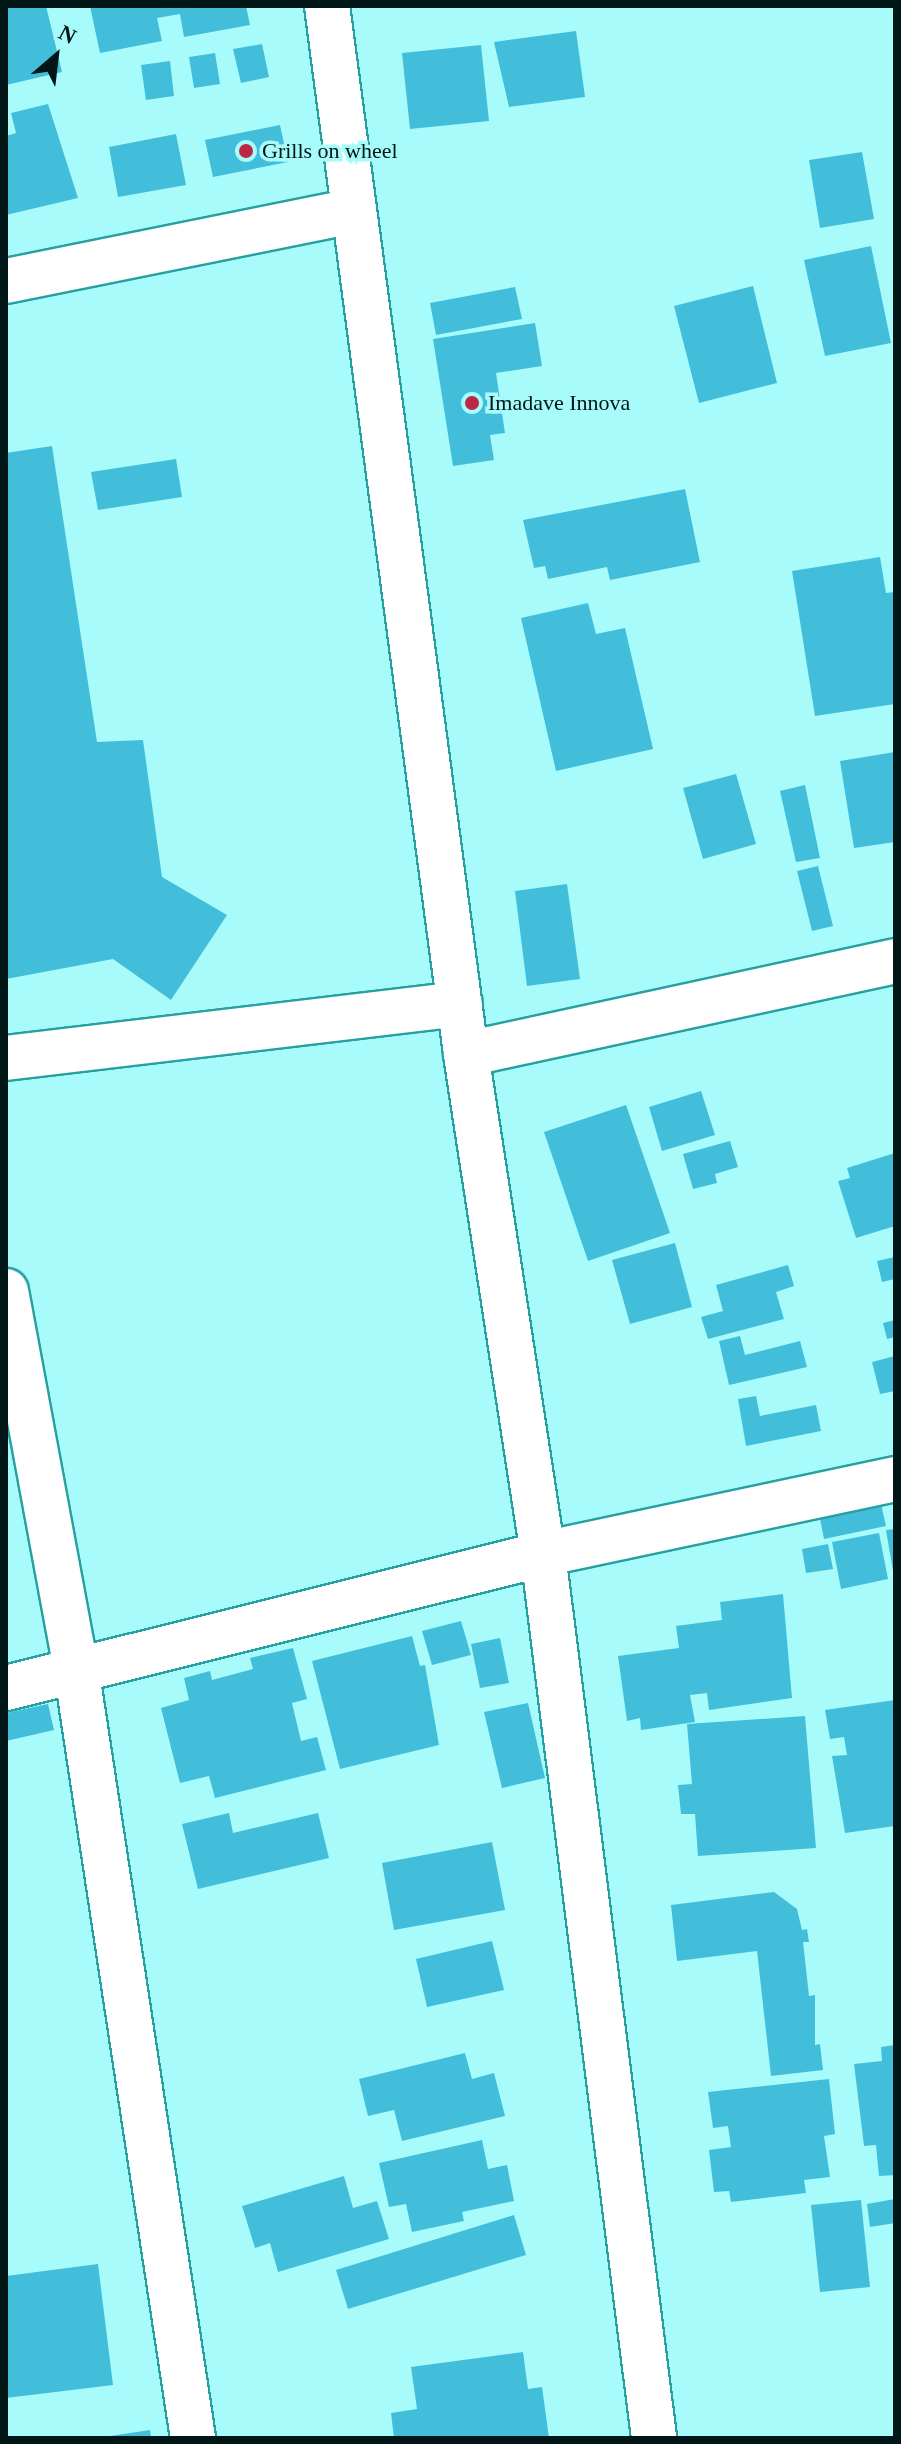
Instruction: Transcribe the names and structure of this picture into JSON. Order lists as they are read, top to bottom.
{
  "places": ["Grills on wheel", "Imadave Innova"],
  "north": "top right"
}
